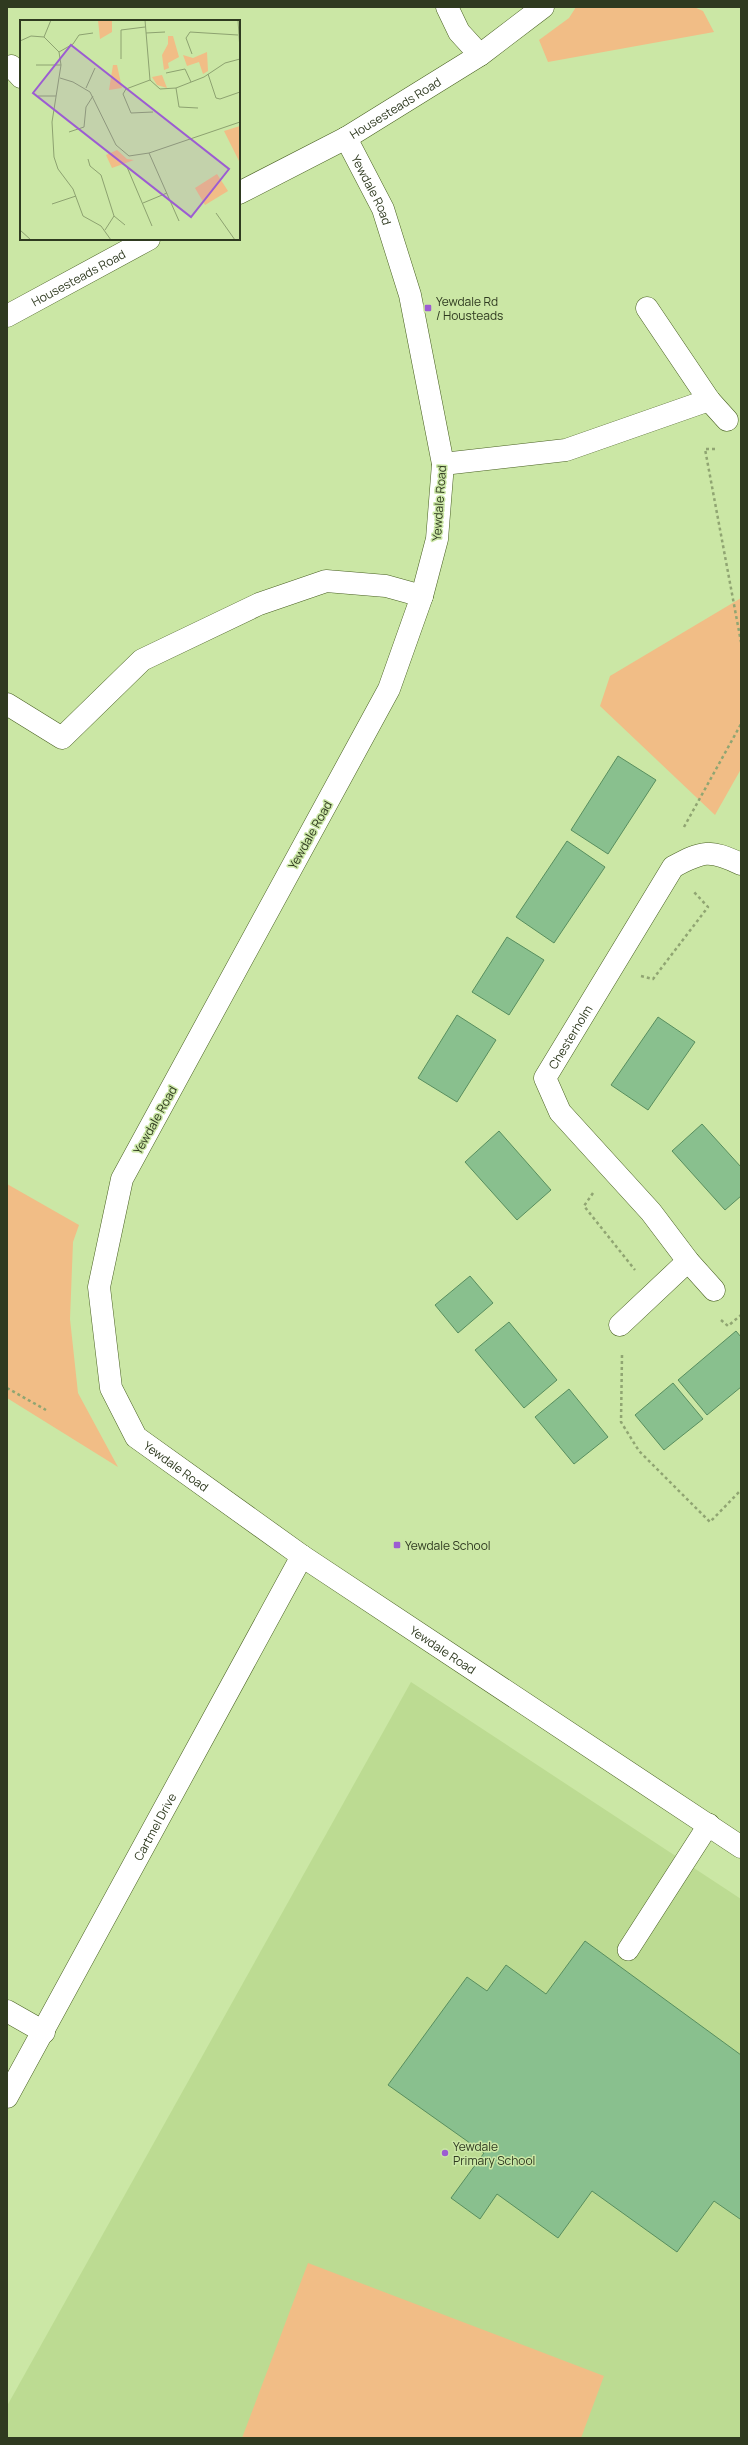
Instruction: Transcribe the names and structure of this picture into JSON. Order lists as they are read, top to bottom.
{
  "streets": {
    "street": [
      "Housesteads Road",
      "Yewdale Road",
      "Chesterholm",
      "Cartmel Drive"
    ]
  },
  "crossings": [
    ["Housesteads Road", "Yewdale Road"],
    ["Yewdale Road", "Cartmel Drive"]
  ],
  "places": {
    "transit": ["Yewdale Rd / Housteads", "Yewdale School"],
    "other": ["Yewdale Primary School"]
  }
}
